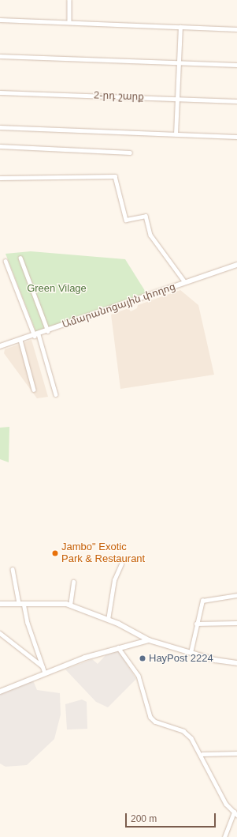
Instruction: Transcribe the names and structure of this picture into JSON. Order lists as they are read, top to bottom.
{
  "streets": {
    "street": ["2-րդ շարք", "Ամարանոցային փողոց"]
  },
  "parks": ["Green Vilage"],
  "places": ["Jambo\" Exotic Park & Restaurant", "HayPost 2224"],
  "scale_bar": "200 m"
}
